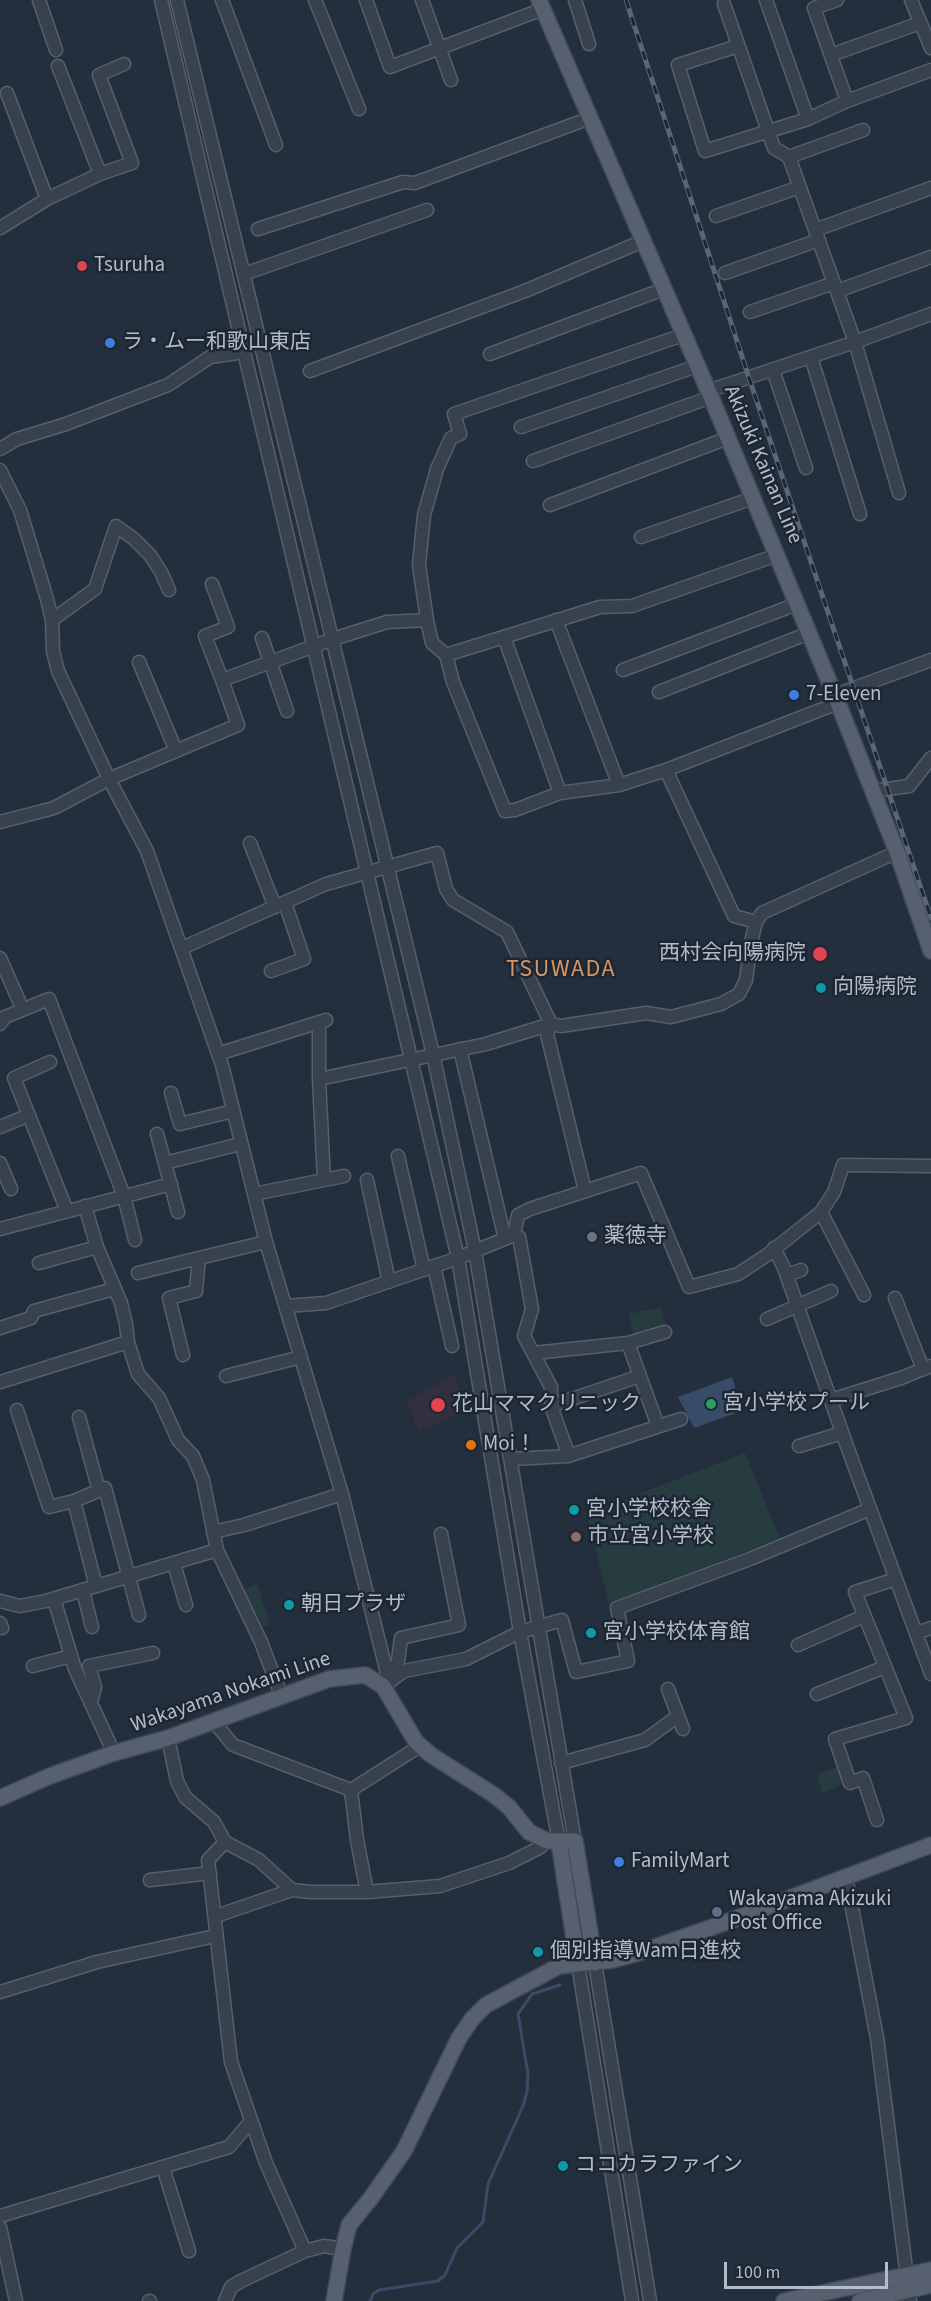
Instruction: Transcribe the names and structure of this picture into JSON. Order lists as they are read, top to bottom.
{
  "streets": {
    "main road": ["Akizuki Kainan Line", "Wakayama Nokami Line"]
  },
  "districts": ["TSUWADA"],
  "places": [
    "Tsuruha",
    "ラ・ムー和歌山東店",
    "7-Eleven",
    "西村会向陽病院",
    "向陽病院",
    "薬徳寺",
    "宮小学校プール",
    "花山ママクリニック",
    "Moi！",
    "宮小学校校舎",
    "市立宮小学校",
    "朝日プラザ",
    "宮小学校体育館",
    "FamilyMart",
    "Wakayama Akizuki Post Office",
    "個別指導Wam日進校",
    "ココカラファイン"
  ],
  "scale_bar": "100 m"
}
